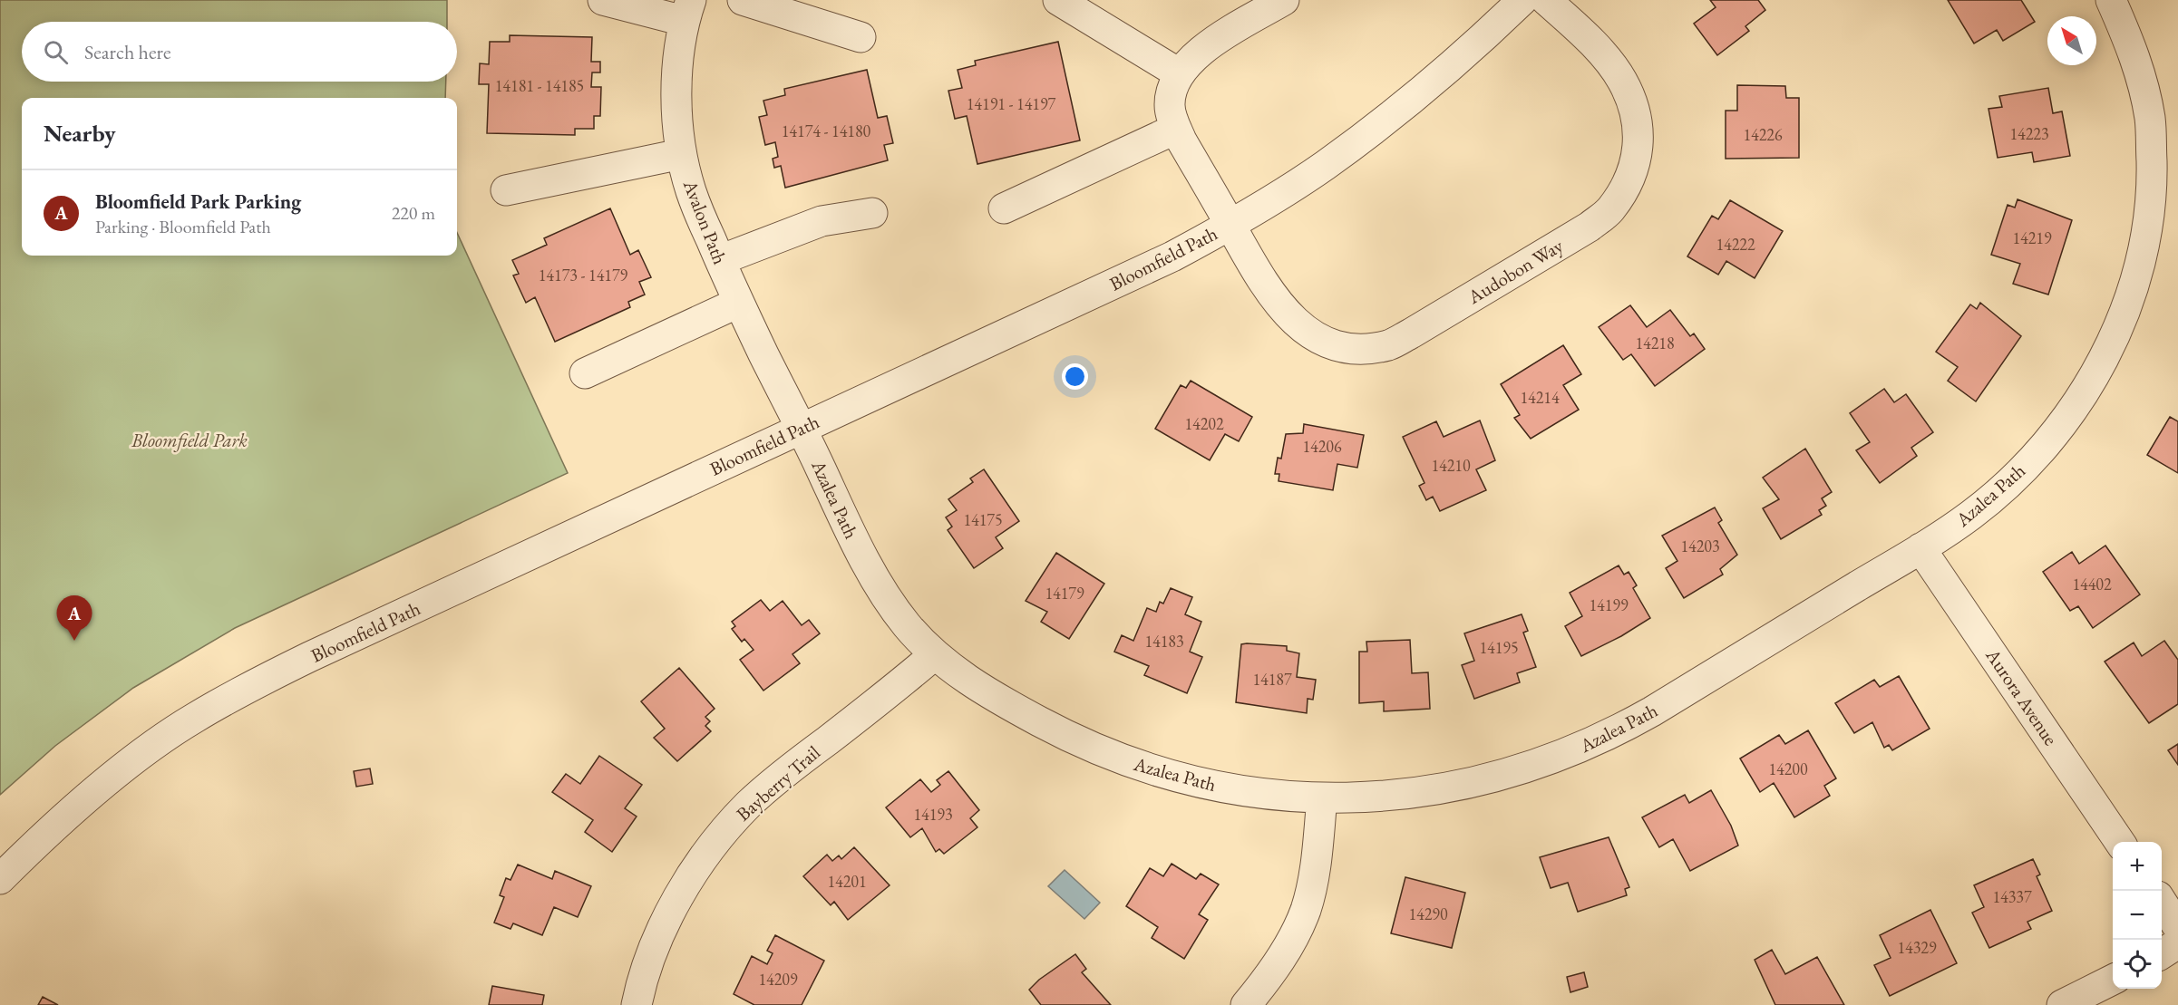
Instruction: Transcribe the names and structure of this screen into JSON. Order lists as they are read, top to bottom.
{
  "streets": {
    "street": [
      "Avalon Path",
      "Bloomfield Path",
      "Audobon Way",
      "Azalea Path",
      "Aurora Avenue",
      "Bayberry Trail"
    ]
  },
  "crossings": [
    ["Avalon Path", "Bloomfield Path"],
    ["Avalon Path", "Azalea Path"],
    ["Bloomfield Path", "Audobon Way"],
    ["Bloomfield Path", "Azalea Path"],
    ["Azalea Path", "Aurora Avenue"],
    ["Azalea Path", "Bayberry Trail"]
  ],
  "parks": ["Bloomfield Park"],
  "house_numbers": [
    "14181 - 14185",
    "14191 - 14197",
    "14174 - 14180",
    "14223",
    "14226",
    "14219",
    "14222",
    "14173 - 14179",
    "14218",
    "14214",
    "14202",
    "14206",
    "14210",
    "14175",
    "14203",
    "14402",
    "14179",
    "14199",
    "14183",
    "14195",
    "14187",
    "14200",
    "14193",
    "14201",
    "14337",
    "14290",
    "14329",
    "14209"
  ],
  "north": "top left",
  "page": {
    "search": "Search here",
    "heading": "Nearby",
    "list": [
      {
        "mark": "A",
        "name": "Bloomfield Park Parking",
        "note": "Parking · Bloomfield Path",
        "value": "220 m"
      }
    ],
    "pins": "A",
    "map_buttons": ["+", "−"]
  }
}
